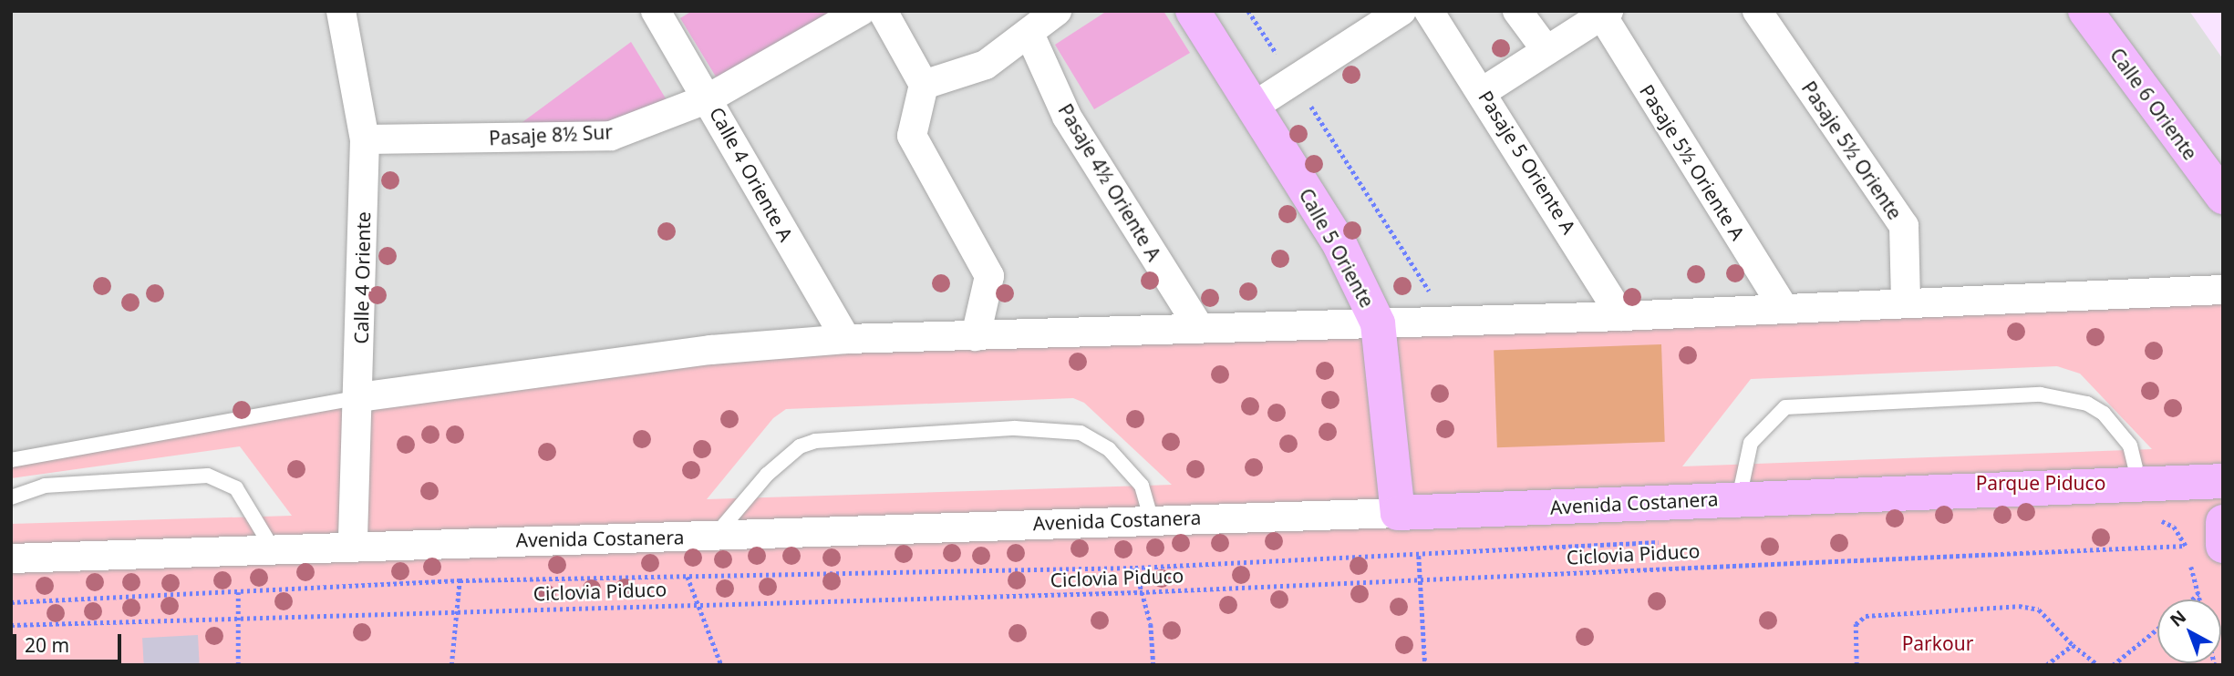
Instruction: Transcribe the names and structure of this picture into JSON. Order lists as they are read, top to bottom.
{
  "streets": {
    "street": [
      "Calle 6 Oriente",
      "Pasaje 8½ Sur",
      "Pasaje 5½ Oriente",
      "Pasaje 5 Oriente A",
      "Pasaje 5½ Oriente A",
      "Calle 4 Oriente A",
      "Pasaje 4½ Oriente A",
      "Calle 5 Oriente",
      "Calle 4 Oriente",
      "Avenida Costanera"
    ],
    "path": ["Ciclovia Piduco"]
  },
  "crossings": [
    ["Pasaje 8½ Sur", "Calle 4 Oriente A"],
    ["Pasaje 8½ Sur", "Calle 4 Oriente"],
    ["Calle 5 Oriente", "Avenida Costanera"],
    ["Calle 4 Oriente", "Avenida Costanera"]
  ],
  "parks": ["Parque Piduco", "Parkour"],
  "scale_bar": "20 m",
  "north": "top left"
}
